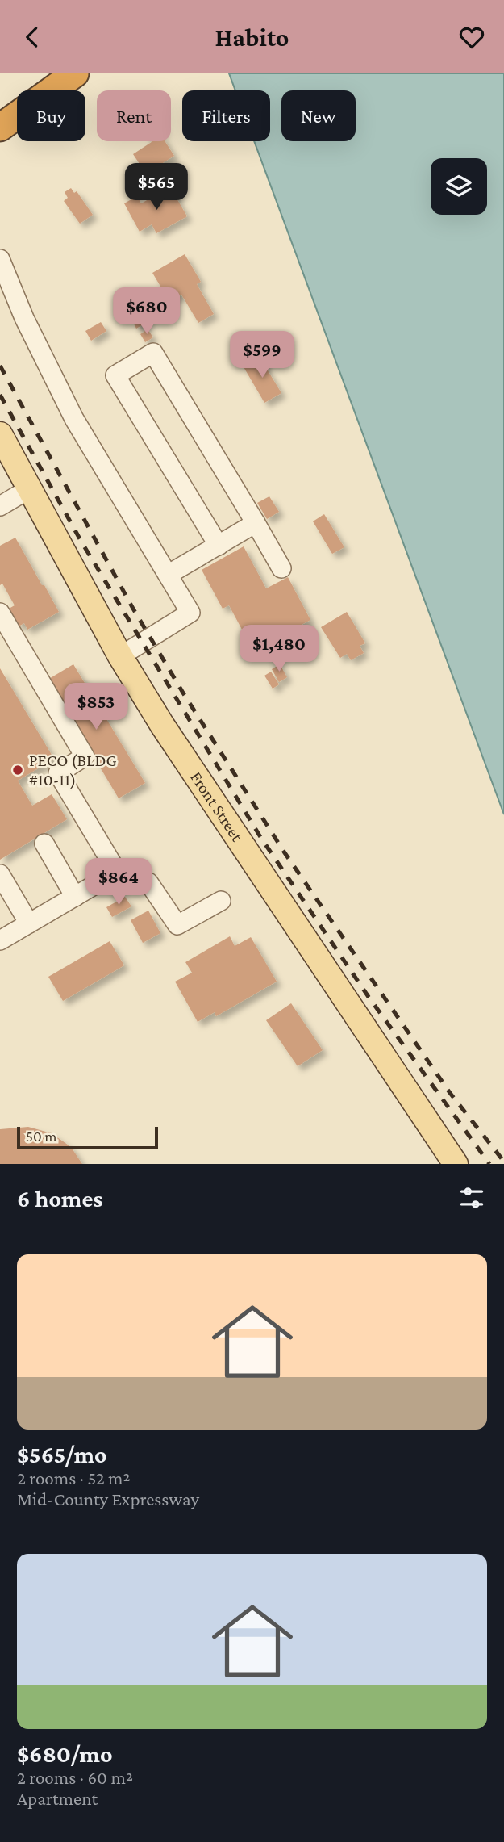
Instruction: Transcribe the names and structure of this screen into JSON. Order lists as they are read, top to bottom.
{
  "streets": {
    "main road": ["Front Street"]
  },
  "places": ["PECO (BLDG #10-11)"],
  "scale_bar": "50 m",
  "page": {
    "header": "Habito",
    "chip": [
      "Buy",
      "Rent",
      "Filters",
      "New"
    ],
    "price": [
      "$565",
      "$680",
      "$599",
      "$1,480",
      "$853",
      "$864"
    ],
    "scale": "50 m",
    "heading": "6 homes",
    "list": [
      {
        "name": "$565/mo",
        "note": "2 rooms · 52 m² · Mid-County Expressway"
      },
      {
        "name": "$680/mo",
        "note": "2 rooms · 60 m² · Apartment"
      }
    ]
  }
}
